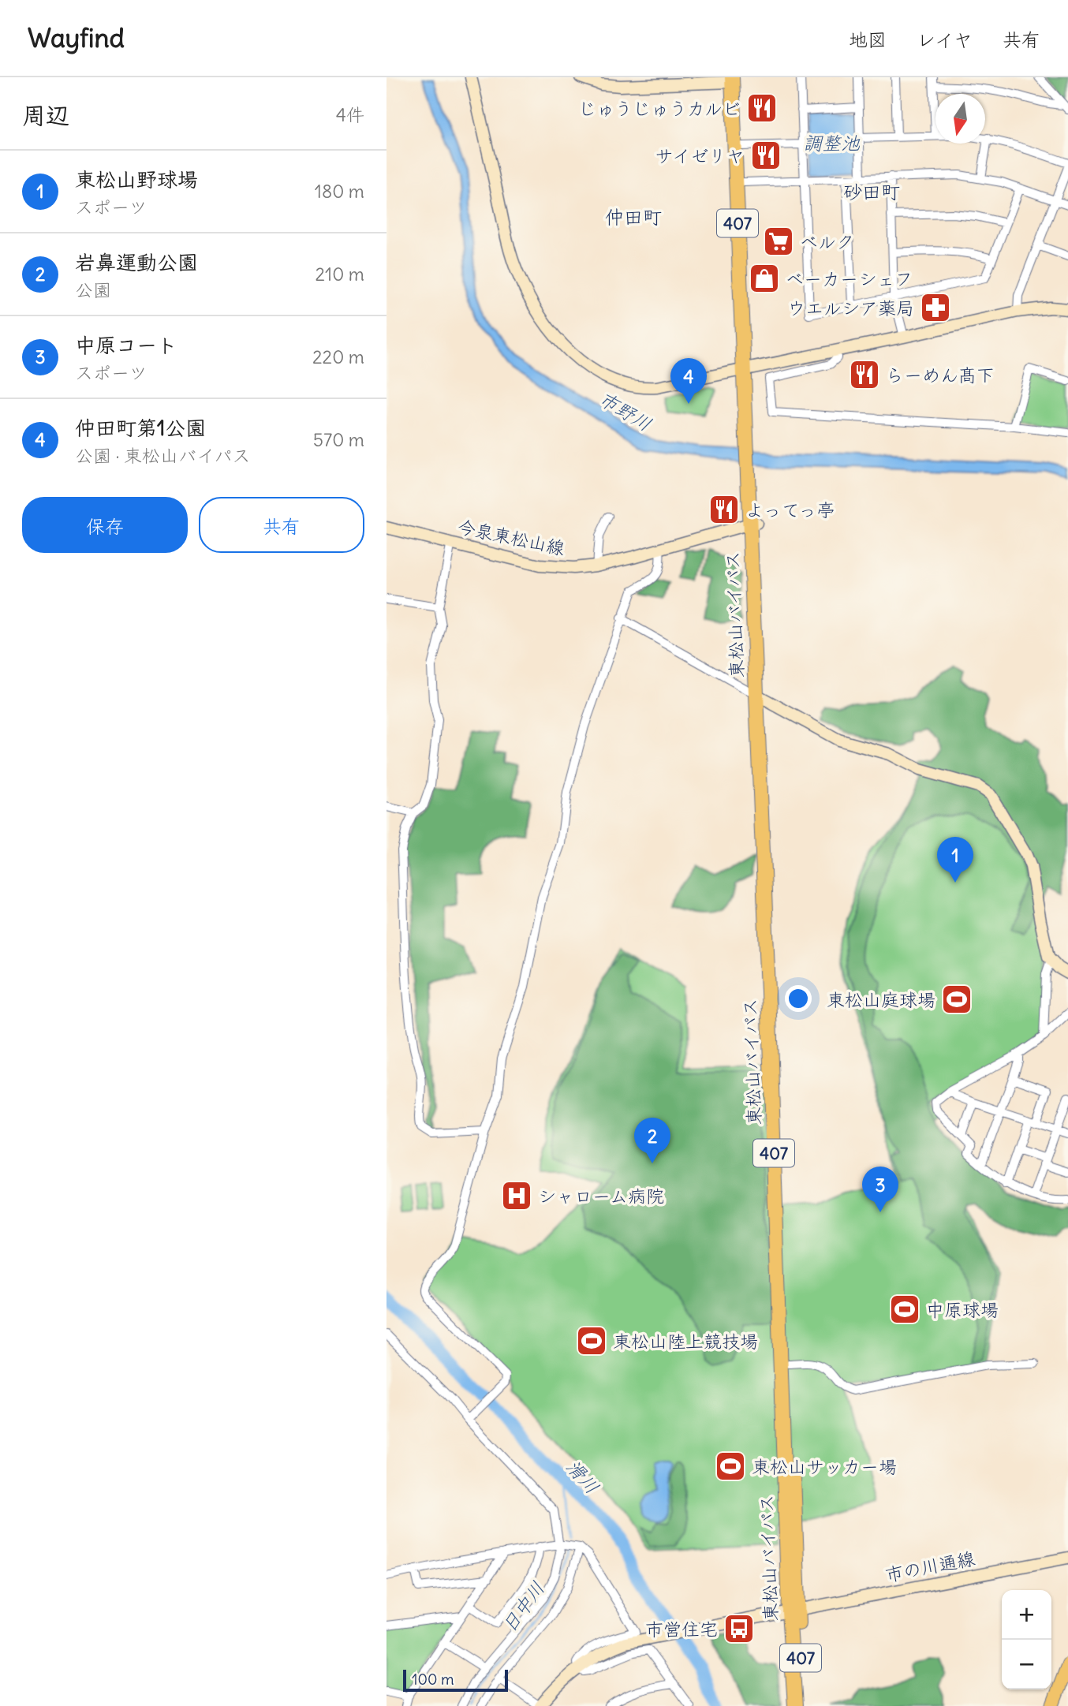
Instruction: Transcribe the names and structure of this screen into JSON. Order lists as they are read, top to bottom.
{
  "streets": {
    "highway": ["407", "東松山バイパス"],
    "street": ["今泉東松山線", "市の川通線"]
  },
  "crossings": [
    ["407", "東松山バイパス"],
    ["今泉東松山線", "東松山バイパス"],
    ["東松山バイパス", "市の川通線"]
  ],
  "districts": ["砂田町", "仲田町"],
  "water": [
    "調整池",
    "市野川",
    "滑川",
    "日中川"
  ],
  "places": {
    "restaurant": [
      "じゅうじゅうカルビ",
      "サイゼリヤ",
      "らーめん髙下",
      "よってっ亭"
    ],
    "supermarket": ["ベルク"],
    "shop": ["ベーカーシェフ"],
    "pharmacy": ["ウエルシア薬局"],
    "sports": [
      "東松山庭球場",
      "中原球場",
      "東松山陸上競技場",
      "東松山サッカー場"
    ],
    "hospital": ["シャローム病院"],
    "bus stop": ["市営住宅"]
  },
  "scale_bar": "100 m",
  "north": "bottom",
  "page": {
    "header": "Wayfind",
    "nav": ["地図", "レイヤ", "共有"],
    "heading": ["周辺", "4件"],
    "list": [
      {
        "mark": "1",
        "name": "東松山野球場",
        "note": "スポーツ",
        "value": "180 m"
      },
      {
        "mark": "2",
        "name": "岩鼻運動公園",
        "note": "公園",
        "value": "210 m"
      },
      {
        "mark": "3",
        "name": "中原コート",
        "note": "スポーツ",
        "value": "220 m"
      },
      {
        "mark": "4",
        "name": "仲田町第1公園",
        "note": "公園 · 東松山バイパス",
        "value": "570 m"
      }
    ],
    "pins": [
      "4",
      "1",
      "2",
      "3"
    ],
    "buttons": ["保存", "共有"],
    "map_buttons": ["+", "−"],
    "scale": "100 m"
  }
}
